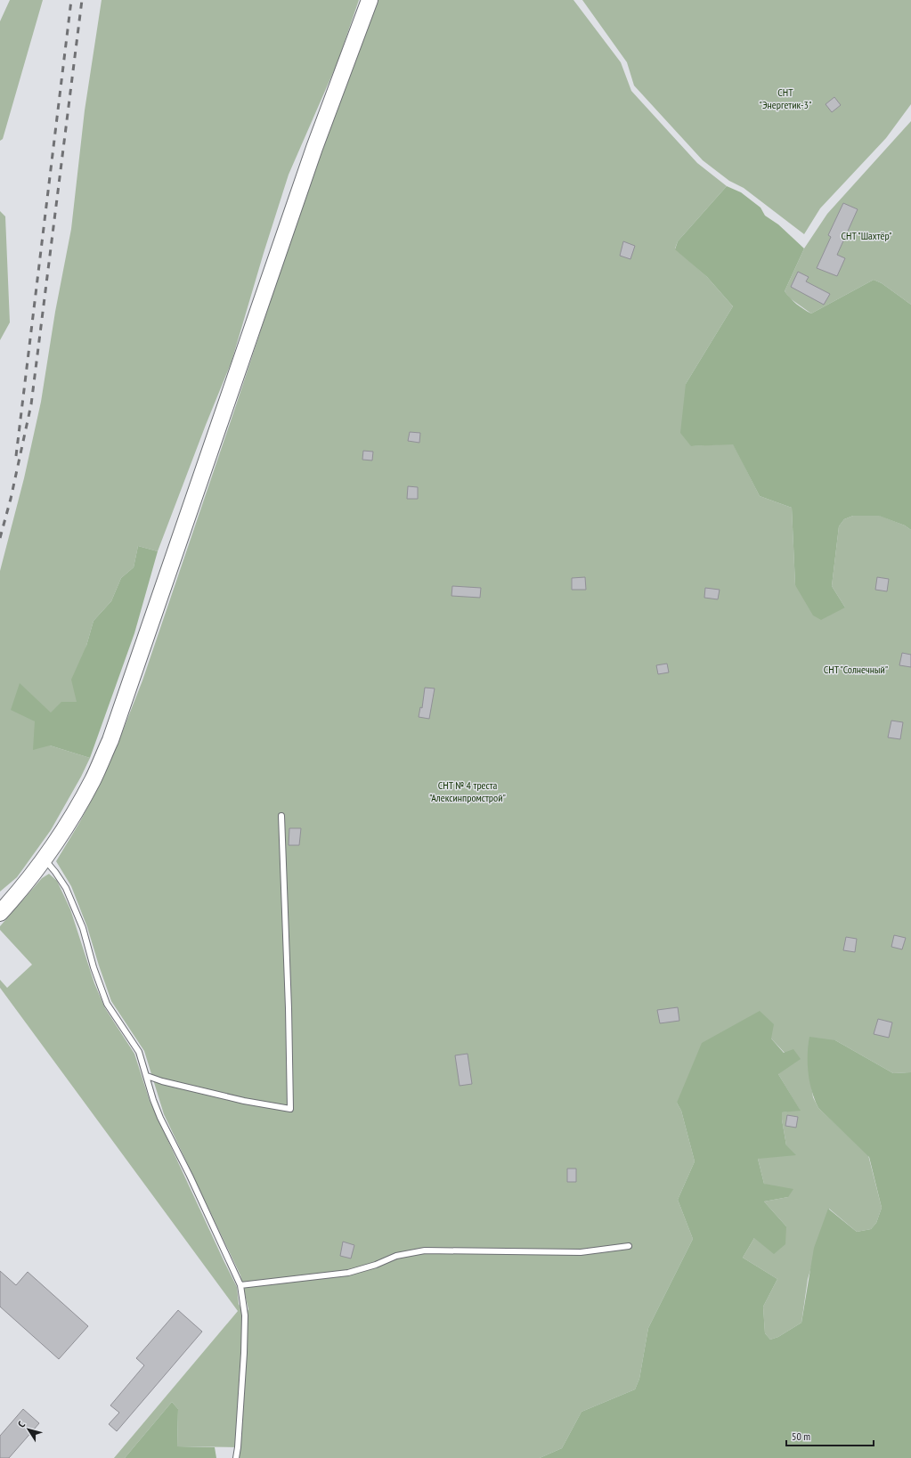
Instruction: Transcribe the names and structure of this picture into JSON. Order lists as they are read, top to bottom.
{
  "parks": [
    "СНТ \"Энергетик-3\"",
    "СНТ \"Шахтёр\"",
    "СНТ \"Солнечный\"",
    "СНТ № 4 треста \"Алексинпромстрой\""
  ],
  "scale_bar": "50 m",
  "north": "top left"
}
